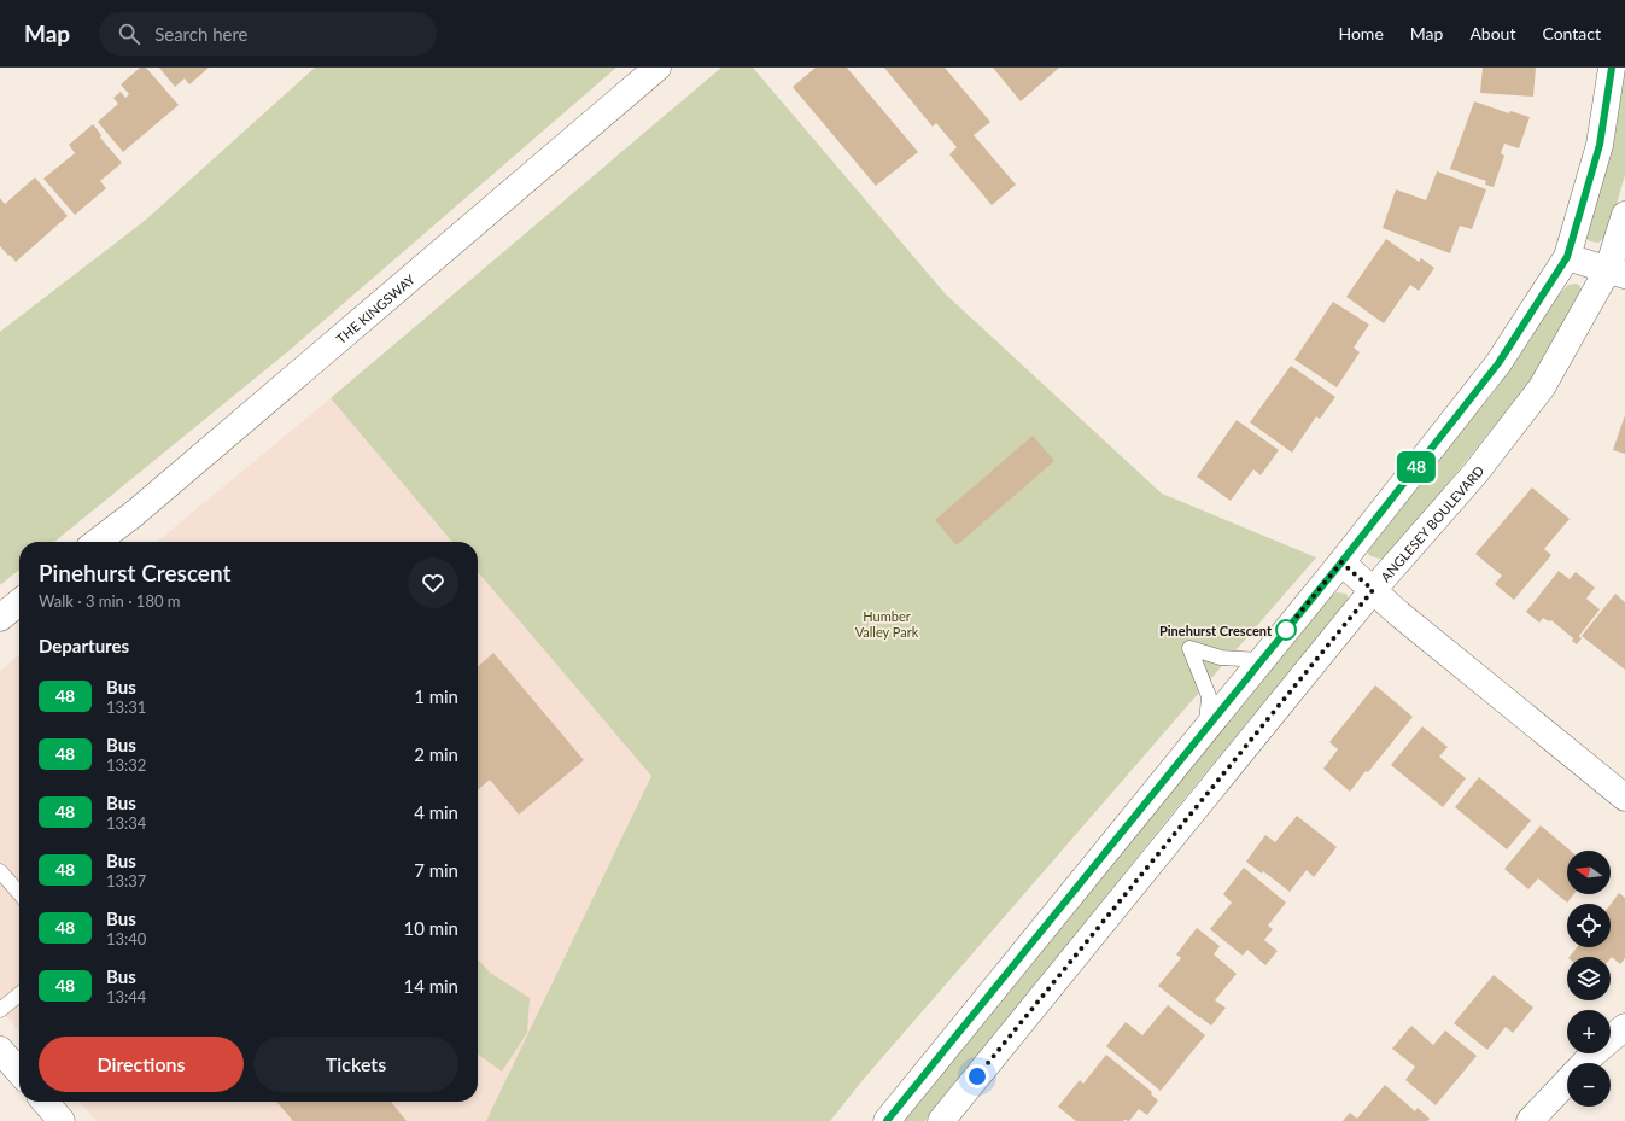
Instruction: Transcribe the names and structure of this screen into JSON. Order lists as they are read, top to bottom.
{
  "streets": {
    "street": ["THE KINGSWAY", "ANGLESEY BOULEVARD"]
  },
  "parks": ["Humber Valley Park"],
  "places": ["Pinehurst Crescent"],
  "lines": ["bus line 48"],
  "north": "left",
  "page": {
    "header": "Map",
    "search": "Search here",
    "nav": [
      "Home",
      "Map",
      "About",
      "Contact"
    ],
    "on_map": "48",
    "heading": [
      ["Pinehurst Crescent", "Walk · 3 min · 180 m"],
      "Departures"
    ],
    "list": [
      {
        "mark": "48",
        "name": "Bus",
        "note": "13:31",
        "value": "1 min"
      },
      {
        "mark": "48",
        "name": "Bus",
        "note": "13:32",
        "value": "2 min"
      },
      {
        "mark": "48",
        "name": "Bus",
        "note": "13:34",
        "value": "4 min"
      },
      {
        "mark": "48",
        "name": "Bus",
        "note": "13:37",
        "value": "7 min"
      },
      {
        "mark": "48",
        "name": "Bus",
        "note": "13:40",
        "value": "10 min"
      },
      {
        "mark": "48",
        "name": "Bus",
        "note": "13:44",
        "value": "14 min"
      }
    ],
    "map_buttons": ["+", "−"],
    "buttons": ["Directions", "Tickets"]
  }
}
